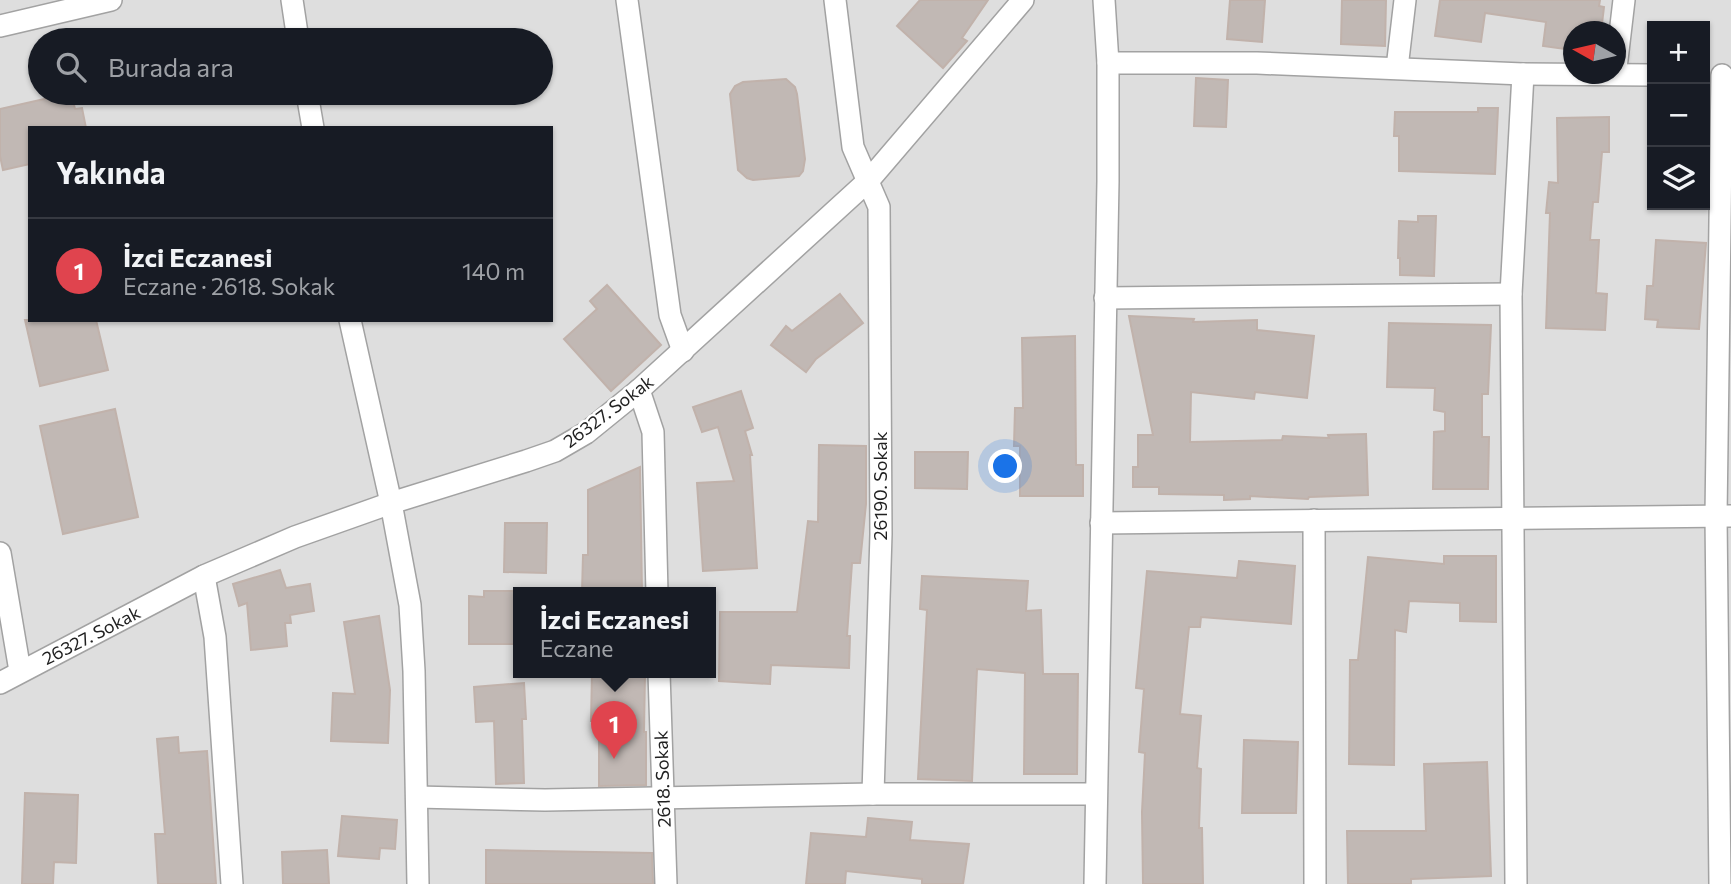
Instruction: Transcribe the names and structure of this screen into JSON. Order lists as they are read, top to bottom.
{
  "streets": {
    "street": ["26327. Sokak", "26190. Sokak", "2618. Sokak"]
  },
  "crossings": [
    ["26327. Sokak", "26190. Sokak"]
  ],
  "north": "left",
  "page": {
    "map_buttons": ["+", "−"],
    "search": "Burada ara",
    "heading": "Yakında",
    "list": [
      {
        "mark": "1",
        "name": "İzci Eczanesi",
        "note": "Eczane · 2618. Sokak",
        "value": "140 m"
      }
    ],
    "popup": ["İzci Eczanesi", "Eczane"],
    "pins": "1"
  }
}
